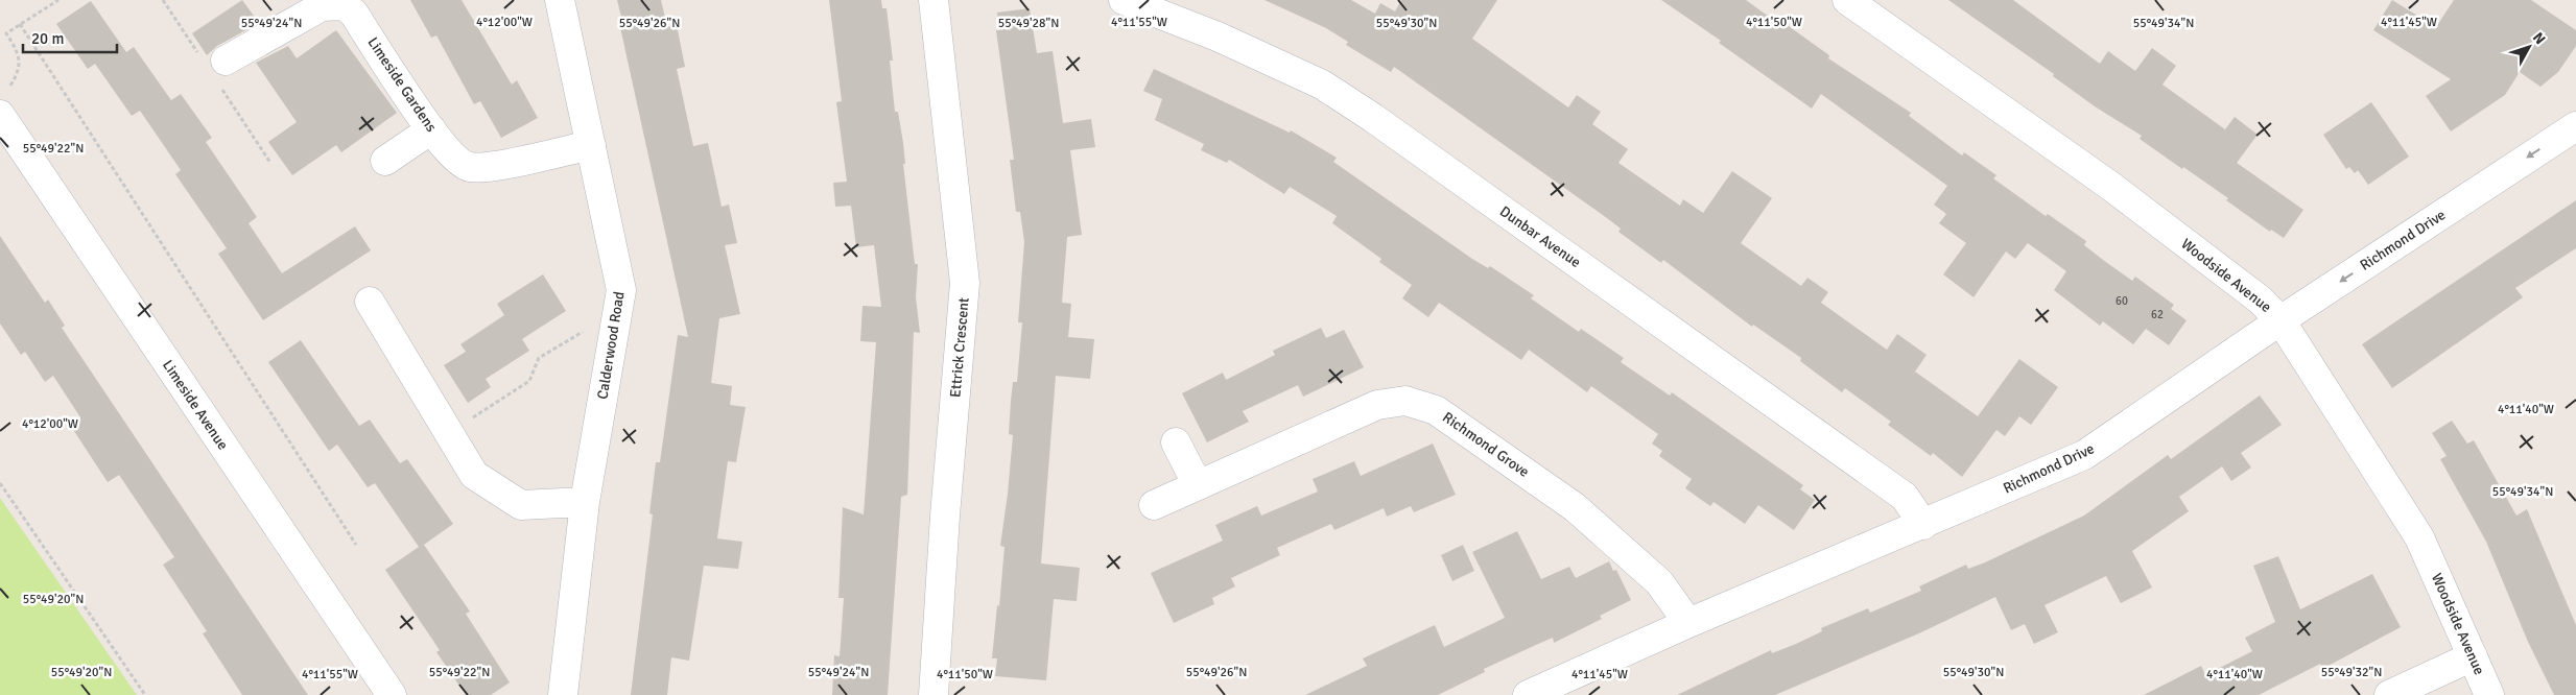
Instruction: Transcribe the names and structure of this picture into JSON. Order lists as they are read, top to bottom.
{
  "streets": {
    "street": [
      "Limeside Gardens",
      "Dunbar Avenue",
      "Richmond Drive",
      "Woodside Avenue",
      "Calderwood Road",
      "Ettrick Crescent",
      "Limeside Avenue",
      "Richmond Grove"
    ]
  },
  "crossings": [
    ["Limeside Gardens", "Calderwood Road"],
    ["Dunbar Avenue", "Richmond Drive"],
    ["Richmond Drive", "Woodside Avenue"],
    ["Richmond Drive", "Richmond Grove"]
  ],
  "house_numbers": ["60", "62"],
  "scale_bar": "20 m",
  "north": "top right",
  "coordinates": [
    "4°12'00\"W",
    "4°11'55\"W",
    "4°11'50\"W",
    "4°11'45\"W",
    "55°49'24\"N",
    "55°49'26\"N",
    "55°49'28\"N",
    "55°49'30\"N",
    "55°49'34\"N",
    "55°49'22\"N",
    "4°11'40\"W",
    "55°49'20\"N",
    "55°49'32\"N"
  ]
}
